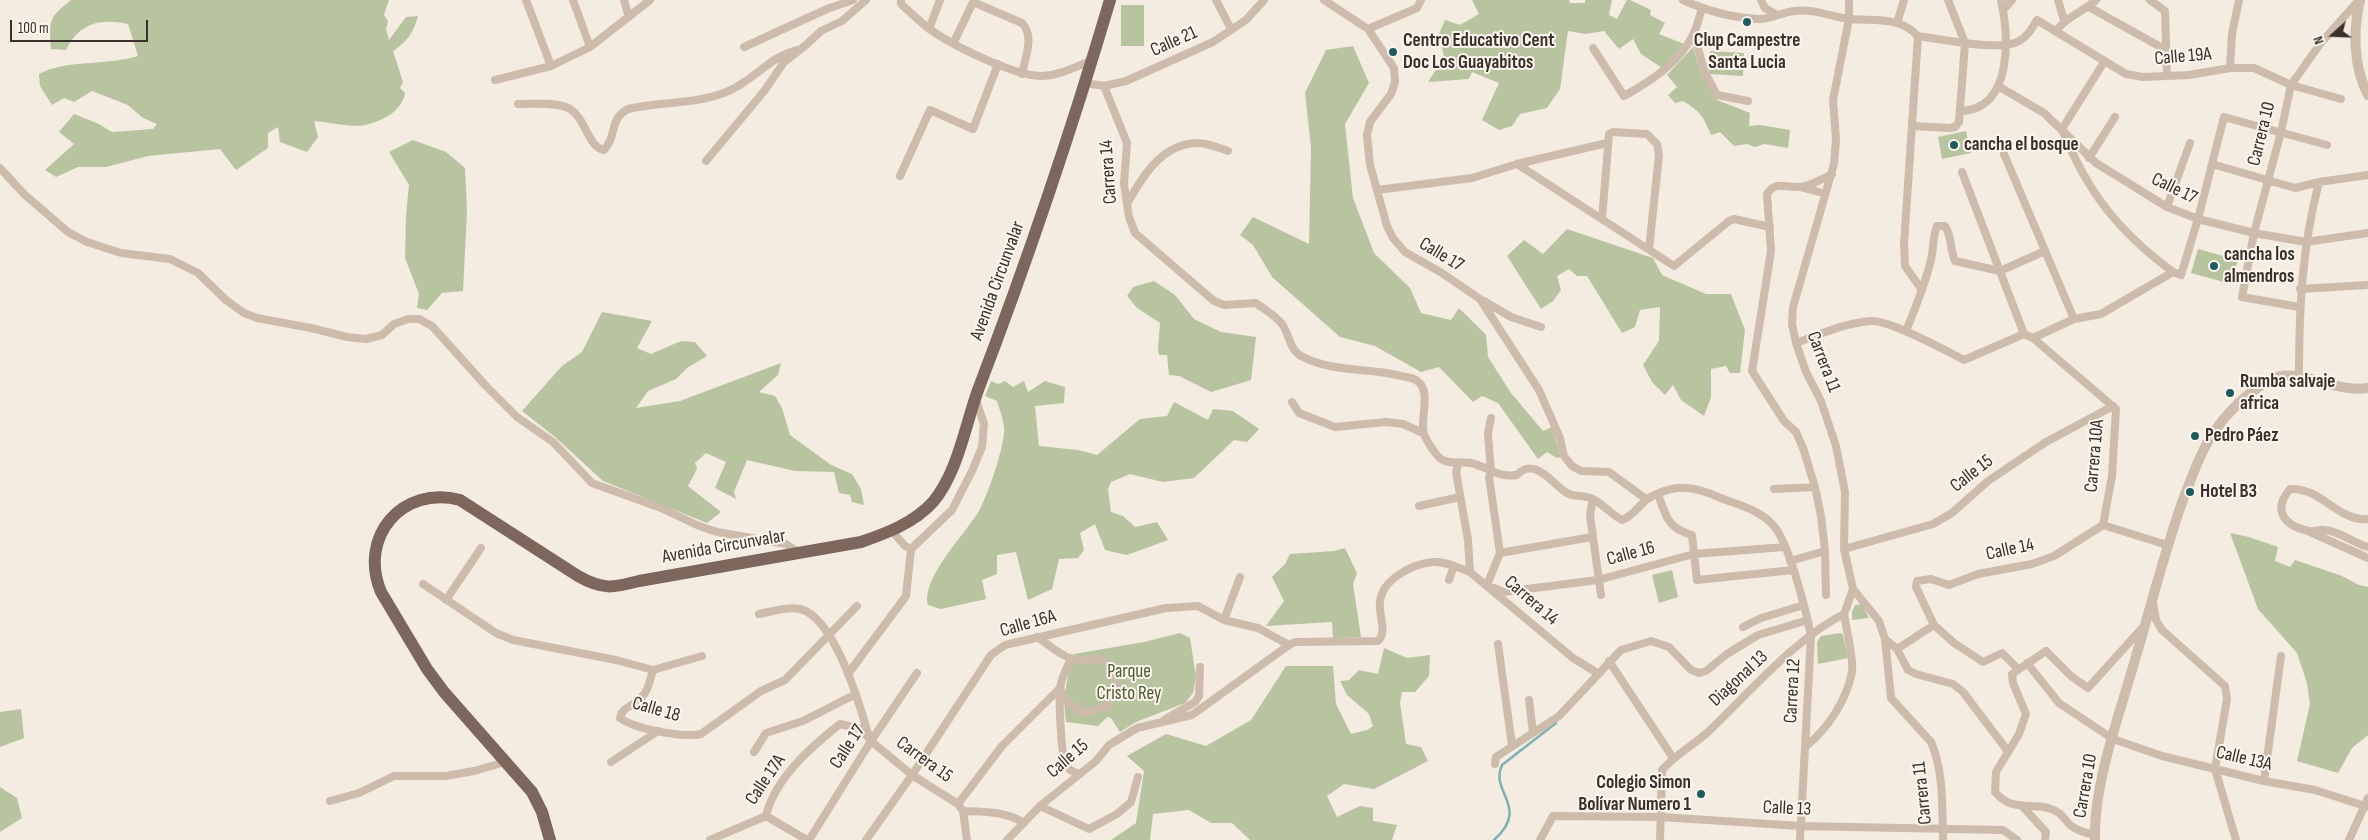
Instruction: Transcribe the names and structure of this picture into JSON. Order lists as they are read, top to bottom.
{
  "streets": {
    "main road": ["Avenida Circunvalar"],
    "street": [
      "Calle 21",
      "Calle 19A",
      "Carrera 10",
      "Carrera 14",
      "Calle 17",
      "Carrera 11",
      "Carrera 10A",
      "Calle 15",
      "Calle 14",
      "Calle 16",
      "Calle 16A",
      "Diagonal 13",
      "Carrera 12",
      "Calle 18",
      "Calle 13A",
      "Carrera 15",
      "Calle 17A",
      "Calle 13"
    ]
  },
  "crossings": [
    ["Calle 21", "Carrera 14"],
    ["Calle 21", "Avenida Circunvalar"],
    ["Calle 19A", "Carrera 10"],
    ["Carrera 10", "Calle 17"],
    ["Carrera 10", "Calle 13A"],
    ["Carrera 14", "Calle 16"],
    ["Calle 17", "Carrera 15"],
    ["Carrera 11", "Calle 15"],
    ["Carrera 11", "Calle 13"],
    ["Carrera 10A", "Calle 15"],
    ["Carrera 10A", "Calle 14"],
    ["Calle 16", "Carrera 12"],
    ["Calle 16A", "Carrera 15"],
    ["Diagonal 13", "Carrera 12"],
    ["Diagonal 13", "Calle 13"],
    ["Carrera 12", "Calle 13"],
    ["Carrera 15", "Calle 17A"]
  ],
  "parks": ["Parque Cristo Rey"],
  "places": [
    "Clup Campestre Santa Lucia",
    "Centro Educativo Cent Doc Los Guayabitos",
    "cancha el bosque",
    "cancha los almendros",
    "Rumba salvaje africa",
    "Pedro Páez",
    "Hotel B3",
    "Colegio Simon Bolívar Numero 1"
  ],
  "scale_bar": "100 m",
  "north": "left"
}
